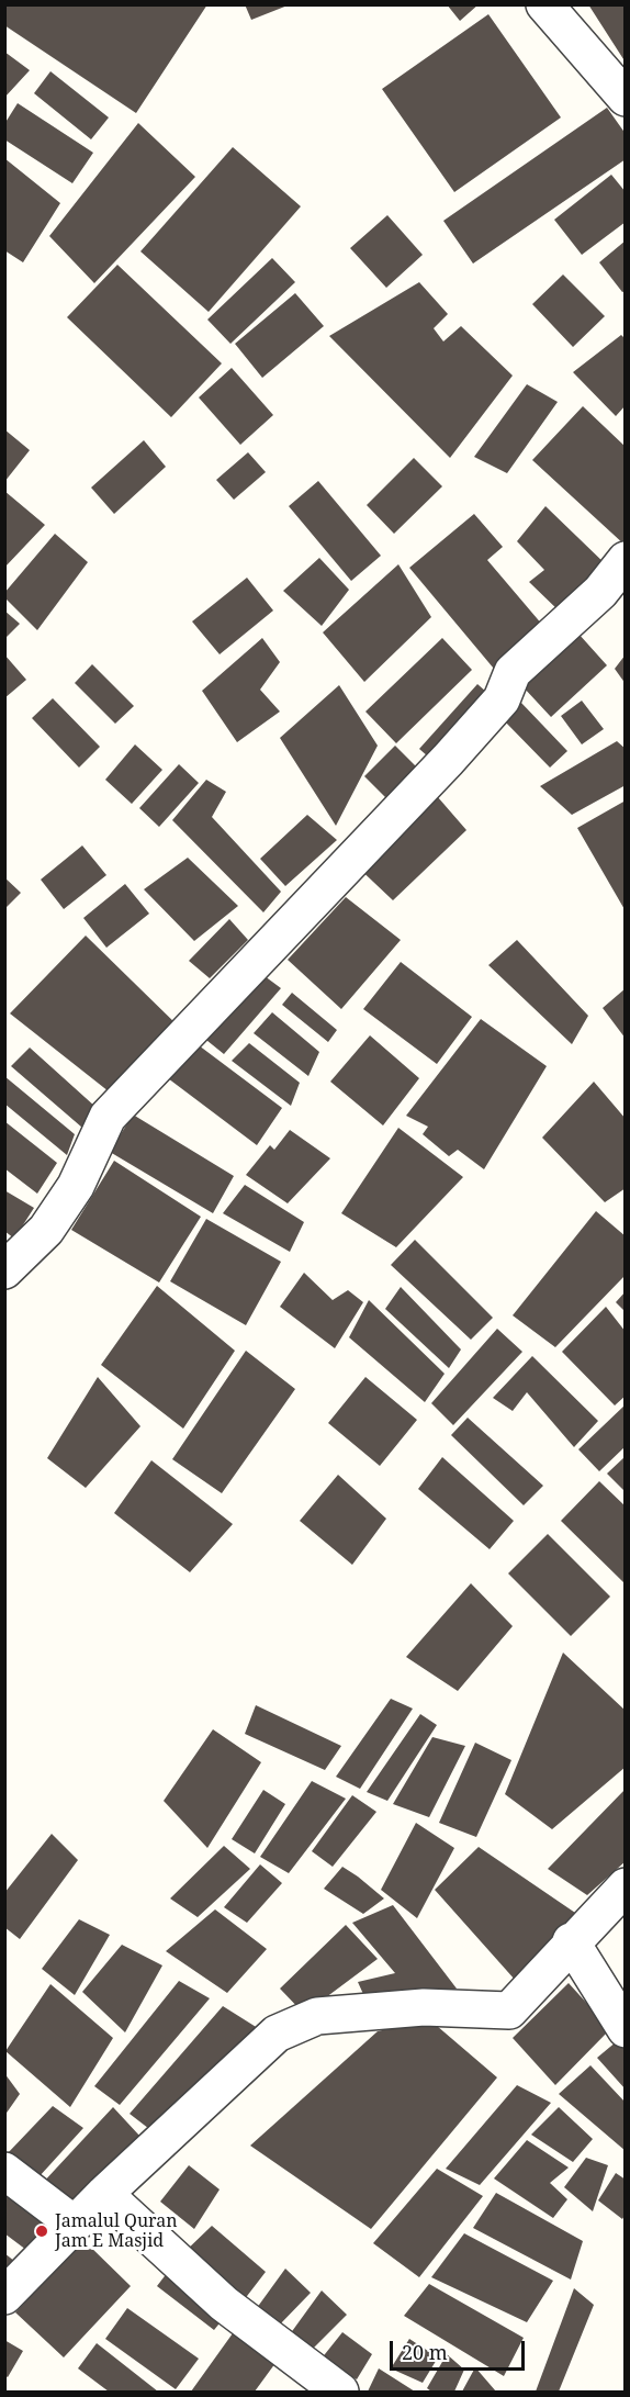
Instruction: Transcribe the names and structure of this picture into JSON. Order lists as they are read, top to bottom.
{
  "places": ["Jamalul Quran Jam E Masjid"],
  "scale_bar": "20 m"
}
